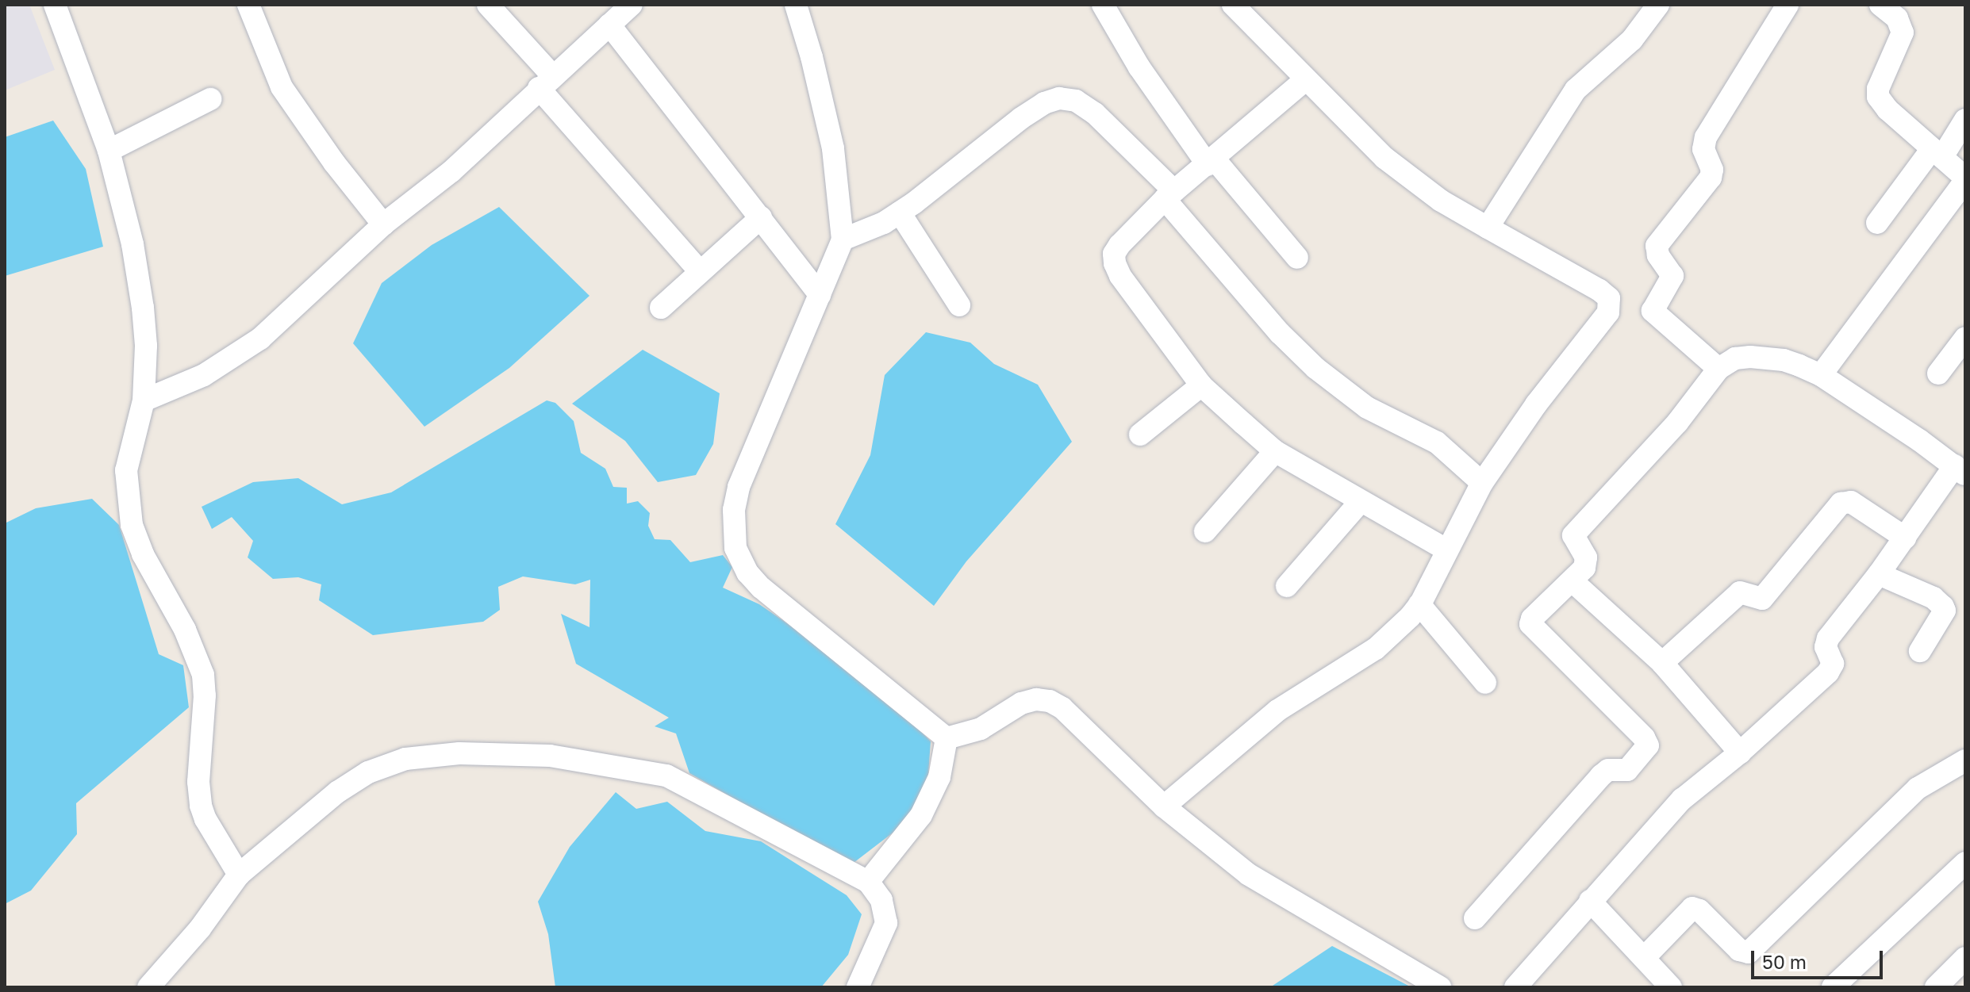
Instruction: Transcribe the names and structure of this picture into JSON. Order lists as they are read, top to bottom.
{
  "scale_bar": "50 m"
}
